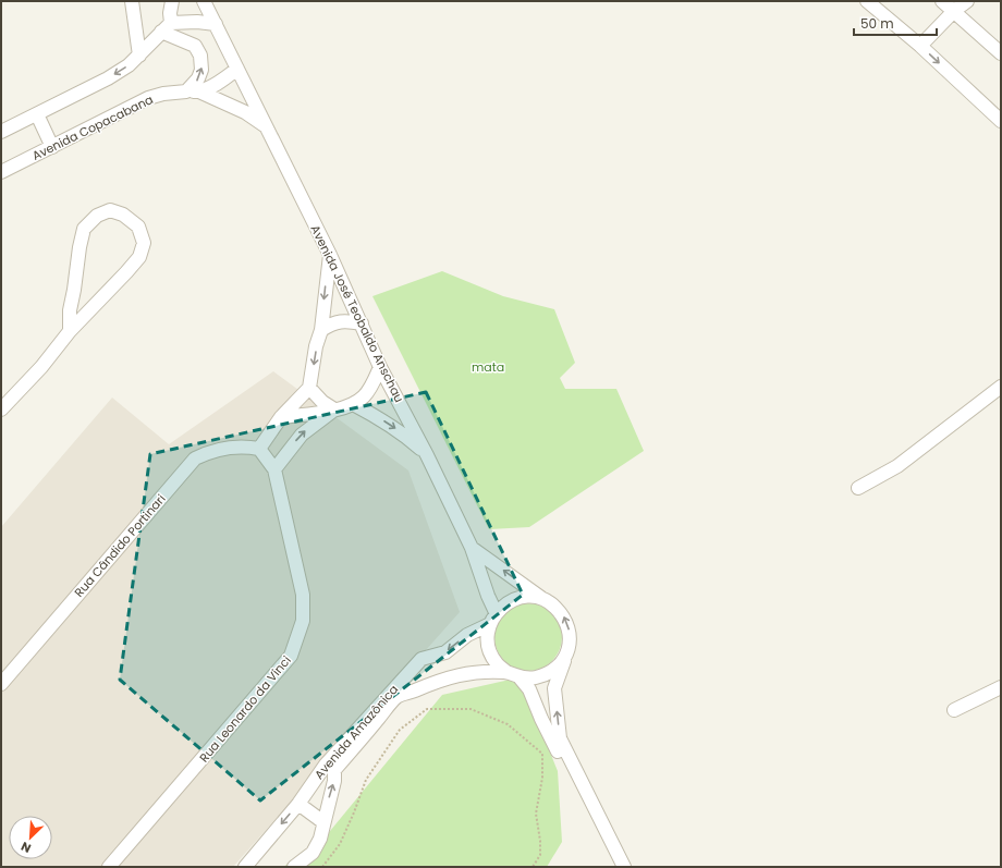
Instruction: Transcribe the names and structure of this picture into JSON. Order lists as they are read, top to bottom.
{
  "streets": {
    "street": [
      "Avenida Copacabana",
      "Avenida José Teobaldo Anschau",
      "Rua Cândido Portinari",
      "Rua Leonardo da Vinci",
      "Avenida Amazônica"
    ]
  },
  "crossings": [
    ["Avenida Copacabana", "Avenida José Teobaldo Anschau"],
    ["Avenida José Teobaldo Anschau", "Avenida Amazônica"],
    ["Rua Cândido Portinari", "Rua Leonardo da Vinci"]
  ],
  "parks": ["mata"],
  "scale_bar": "50 m",
  "north": "bottom left"
}
